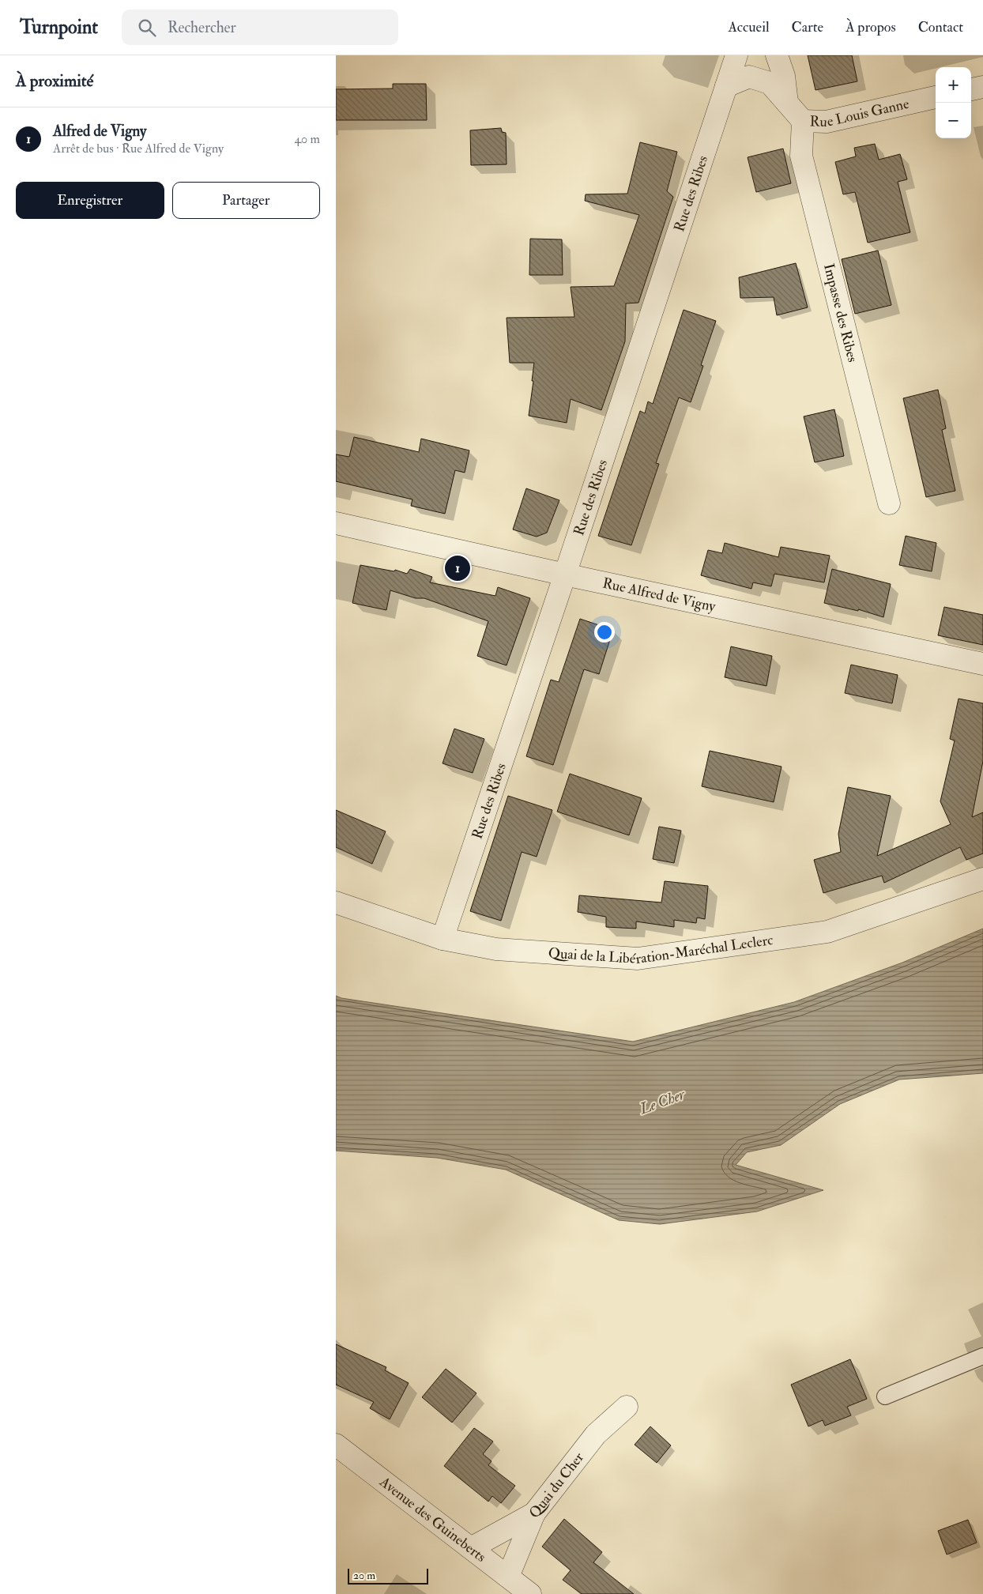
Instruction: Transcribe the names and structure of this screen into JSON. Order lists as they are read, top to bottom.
{
  "streets": {
    "street": [
      "Rue Louis Ganne",
      "Rue des Ribes",
      "Impasse des Ribes",
      "Rue Alfred de Vigny",
      "Quai de la Libération-Maréchal Leclerc",
      "Quai du Cher",
      "Avenue des Guineberts"
    ]
  },
  "crossings": [
    ["Rue Louis Ganne", "Rue des Ribes"],
    ["Rue Louis Ganne", "Impasse des Ribes"],
    ["Rue des Ribes", "Rue Alfred de Vigny"],
    ["Rue des Ribes", "Quai de la Libération-Maréchal Leclerc"],
    ["Quai du Cher", "Avenue des Guineberts"]
  ],
  "water": ["Le Cher"],
  "scale_bar": "20 m",
  "page": {
    "header": "Turnpoint",
    "search": "Rechercher",
    "nav": [
      "Accueil",
      "Carte",
      "À propos",
      "Contact"
    ],
    "heading": "À proximité",
    "map_buttons": ["+", "−"],
    "list": [
      {
        "mark": "1",
        "name": "Alfred de Vigny",
        "note": "Arrêt de bus · Rue Alfred de Vigny",
        "value": "40 m"
      }
    ],
    "buttons": ["Enregistrer", "Partager"],
    "pins": "1",
    "scale": "20 m"
  }
}
